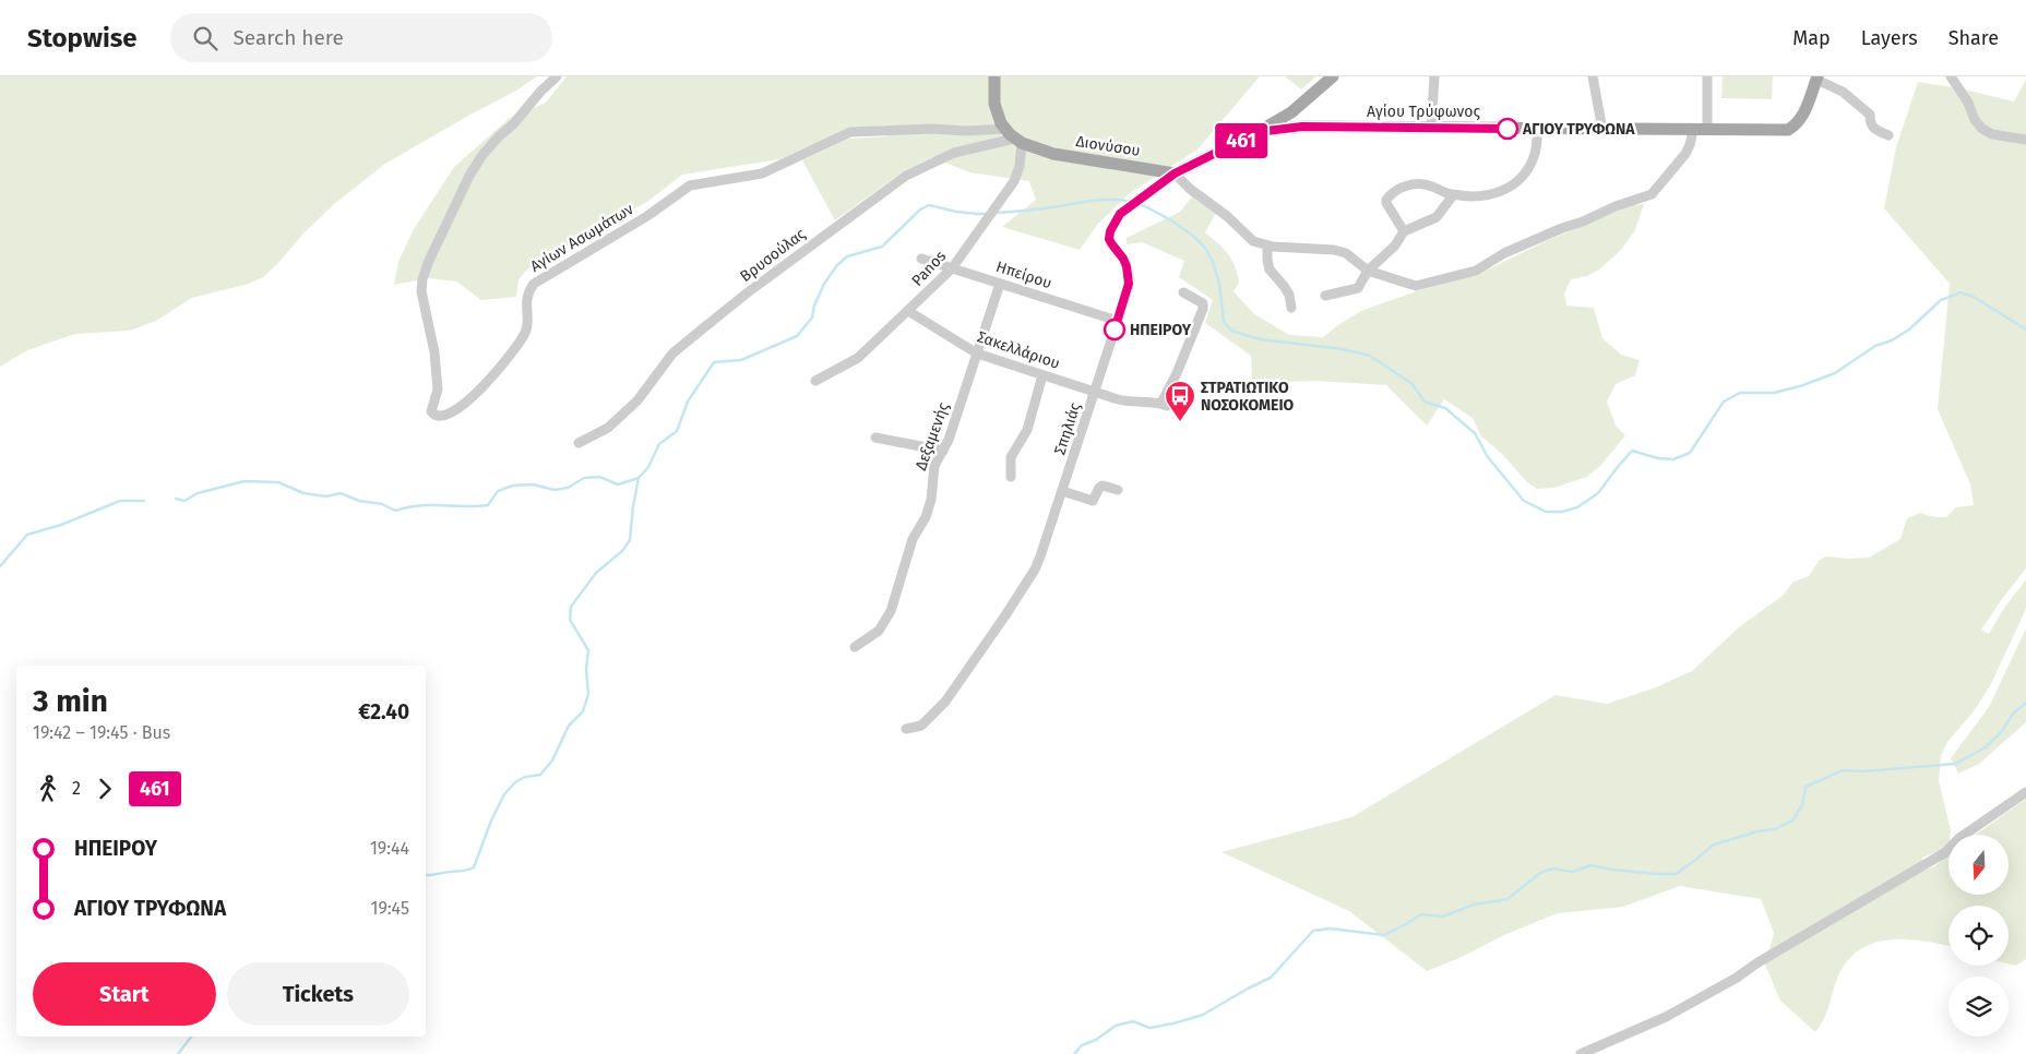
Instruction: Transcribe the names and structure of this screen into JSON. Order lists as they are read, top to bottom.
{
  "streets": {
    "main road": ["Αγίου Τρύφωνος", "Διονύσου"],
    "street": [
      "Αγίων Ασωμάτων",
      "Βρυσούλας",
      "Panos",
      "Ηπείρου",
      "Σακελλάριου",
      "Σπηλιάς",
      "Δεξαμενής"
    ]
  },
  "crossings": [
    ["Διονύσου", "Αγίων Ασωμάτων"],
    ["Διονύσου", "Βρυσούλας"],
    ["Διονύσου", "Panos"],
    ["Διονύσου", "Σπηλιάς"],
    ["Βρυσούλας", "Panos"],
    ["Panos", "Ηπείρου"],
    ["Panos", "Σακελλάριου"],
    ["Ηπείρου", "Σπηλιάς"],
    ["Ηπείρου", "Δεξαμενής"],
    ["Σακελλάριου", "Σπηλιάς"],
    ["Σακελλάριου", "Δεξαμενής"]
  ],
  "places": {
    "other": ["ΑΓΙΟΥ ΤΡΥΦΩΝΑ", "ΗΠΕΙΡΟΥ"],
    "bus stop": ["ΣΤΡΑΤΙΩΤΙΚΟ ΝΟΣΟΚΟΜΕΙΟ"]
  },
  "lines": ["bus line 461"],
  "north": "bottom",
  "page": {
    "header": "Stopwise",
    "search": "Search here",
    "nav": ["Map", "Layers", "Share"],
    "on_map": "461",
    "heading": ["3 min", "19:42 – 19:45 · Bus", "€2.40"],
    "legs": ["2", "461"],
    "list": [
      {
        "name": "ΗΠΕΙΡΟΥ",
        "value": "19:44"
      },
      {
        "name": "ΑΓΙΟΥ ΤΡΥΦΩΝΑ",
        "value": "19:45"
      }
    ],
    "buttons": ["Start", "Tickets"]
  }
}
